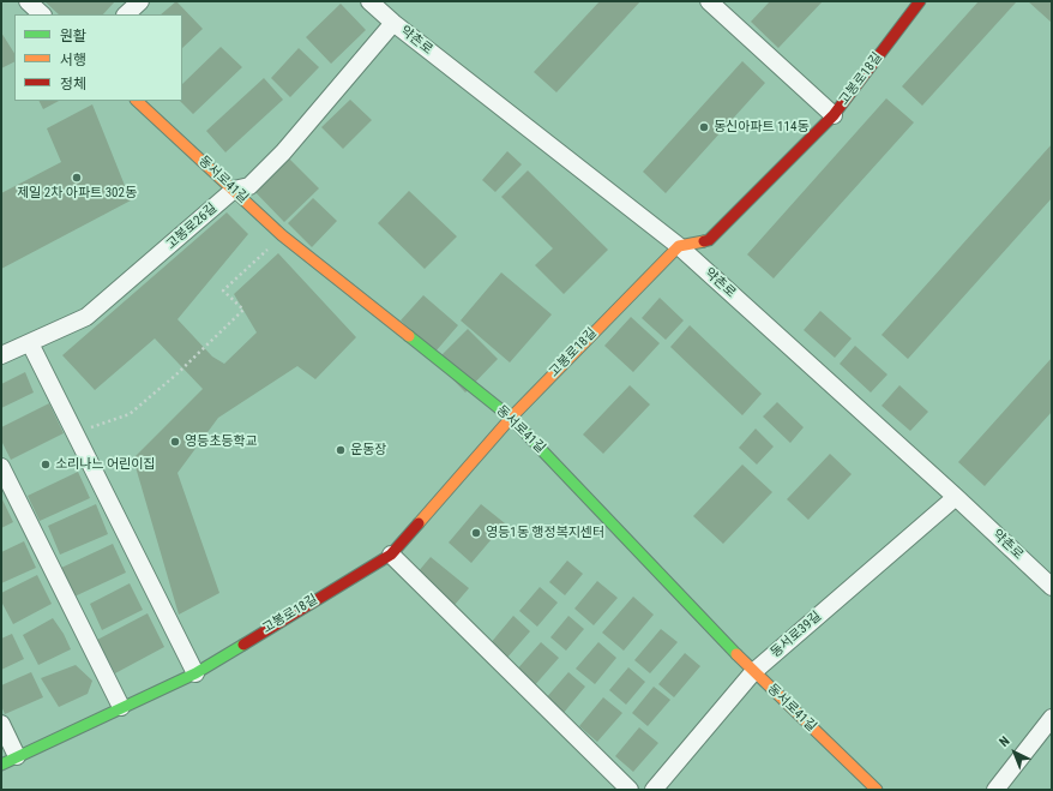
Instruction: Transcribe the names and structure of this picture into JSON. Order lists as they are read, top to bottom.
{
  "streets": {
    "street": [
      "약촌로",
      "고봉로18길",
      "동서로41길",
      "고봉로26길",
      "동서로39길"
    ]
  },
  "crossings": [
    ["약촌로", "고봉로18길"],
    ["약촌로", "고봉로26길"],
    ["약촌로", "동서로39길"],
    ["고봉로18길", "동서로41길"],
    ["동서로41길", "고봉로26길"],
    ["동서로41길", "동서로39길"]
  ],
  "places": [
    "동신아파트 114동",
    "제일 2차 아파트 302동",
    "영등초등학교",
    "운동장",
    "소리나느 어린이집",
    "영등1동 행정복지센터"
  ],
  "legend": ["원활", "서행", "정체"],
  "north": "top left"
}
